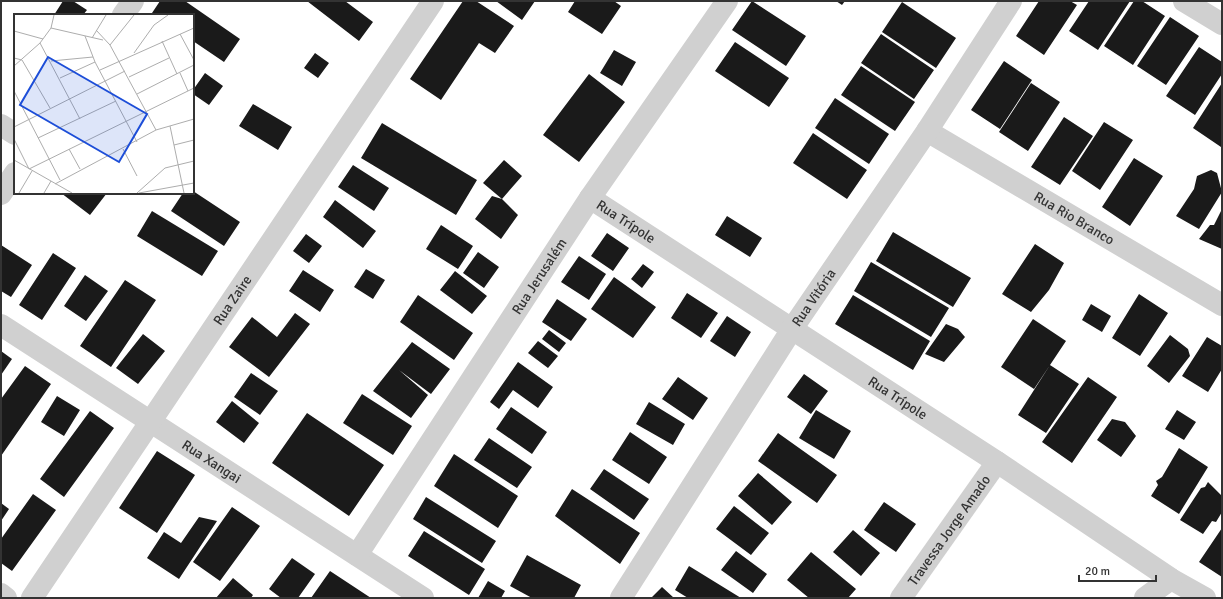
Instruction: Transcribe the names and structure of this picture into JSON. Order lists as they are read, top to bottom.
{
  "streets": {
    "street": [
      "Rua Rio Branco",
      "Rua Trípole",
      "Rua Jerusalém",
      "Rua Vitória",
      "Rua Zaire",
      "Rua Xangai",
      "Travessa Jorge Amado"
    ]
  },
  "crossings": [
    ["Rua Rio Branco", "Rua Vitória"],
    ["Rua Trípole", "Rua Jerusalém"],
    ["Rua Trípole", "Rua Vitória"],
    ["Rua Trípole", "Travessa Jorge Amado"],
    ["Rua Jerusalém", "Rua Xangai"],
    ["Rua Zaire", "Rua Xangai"]
  ],
  "scale_bar": "20 m"
}
